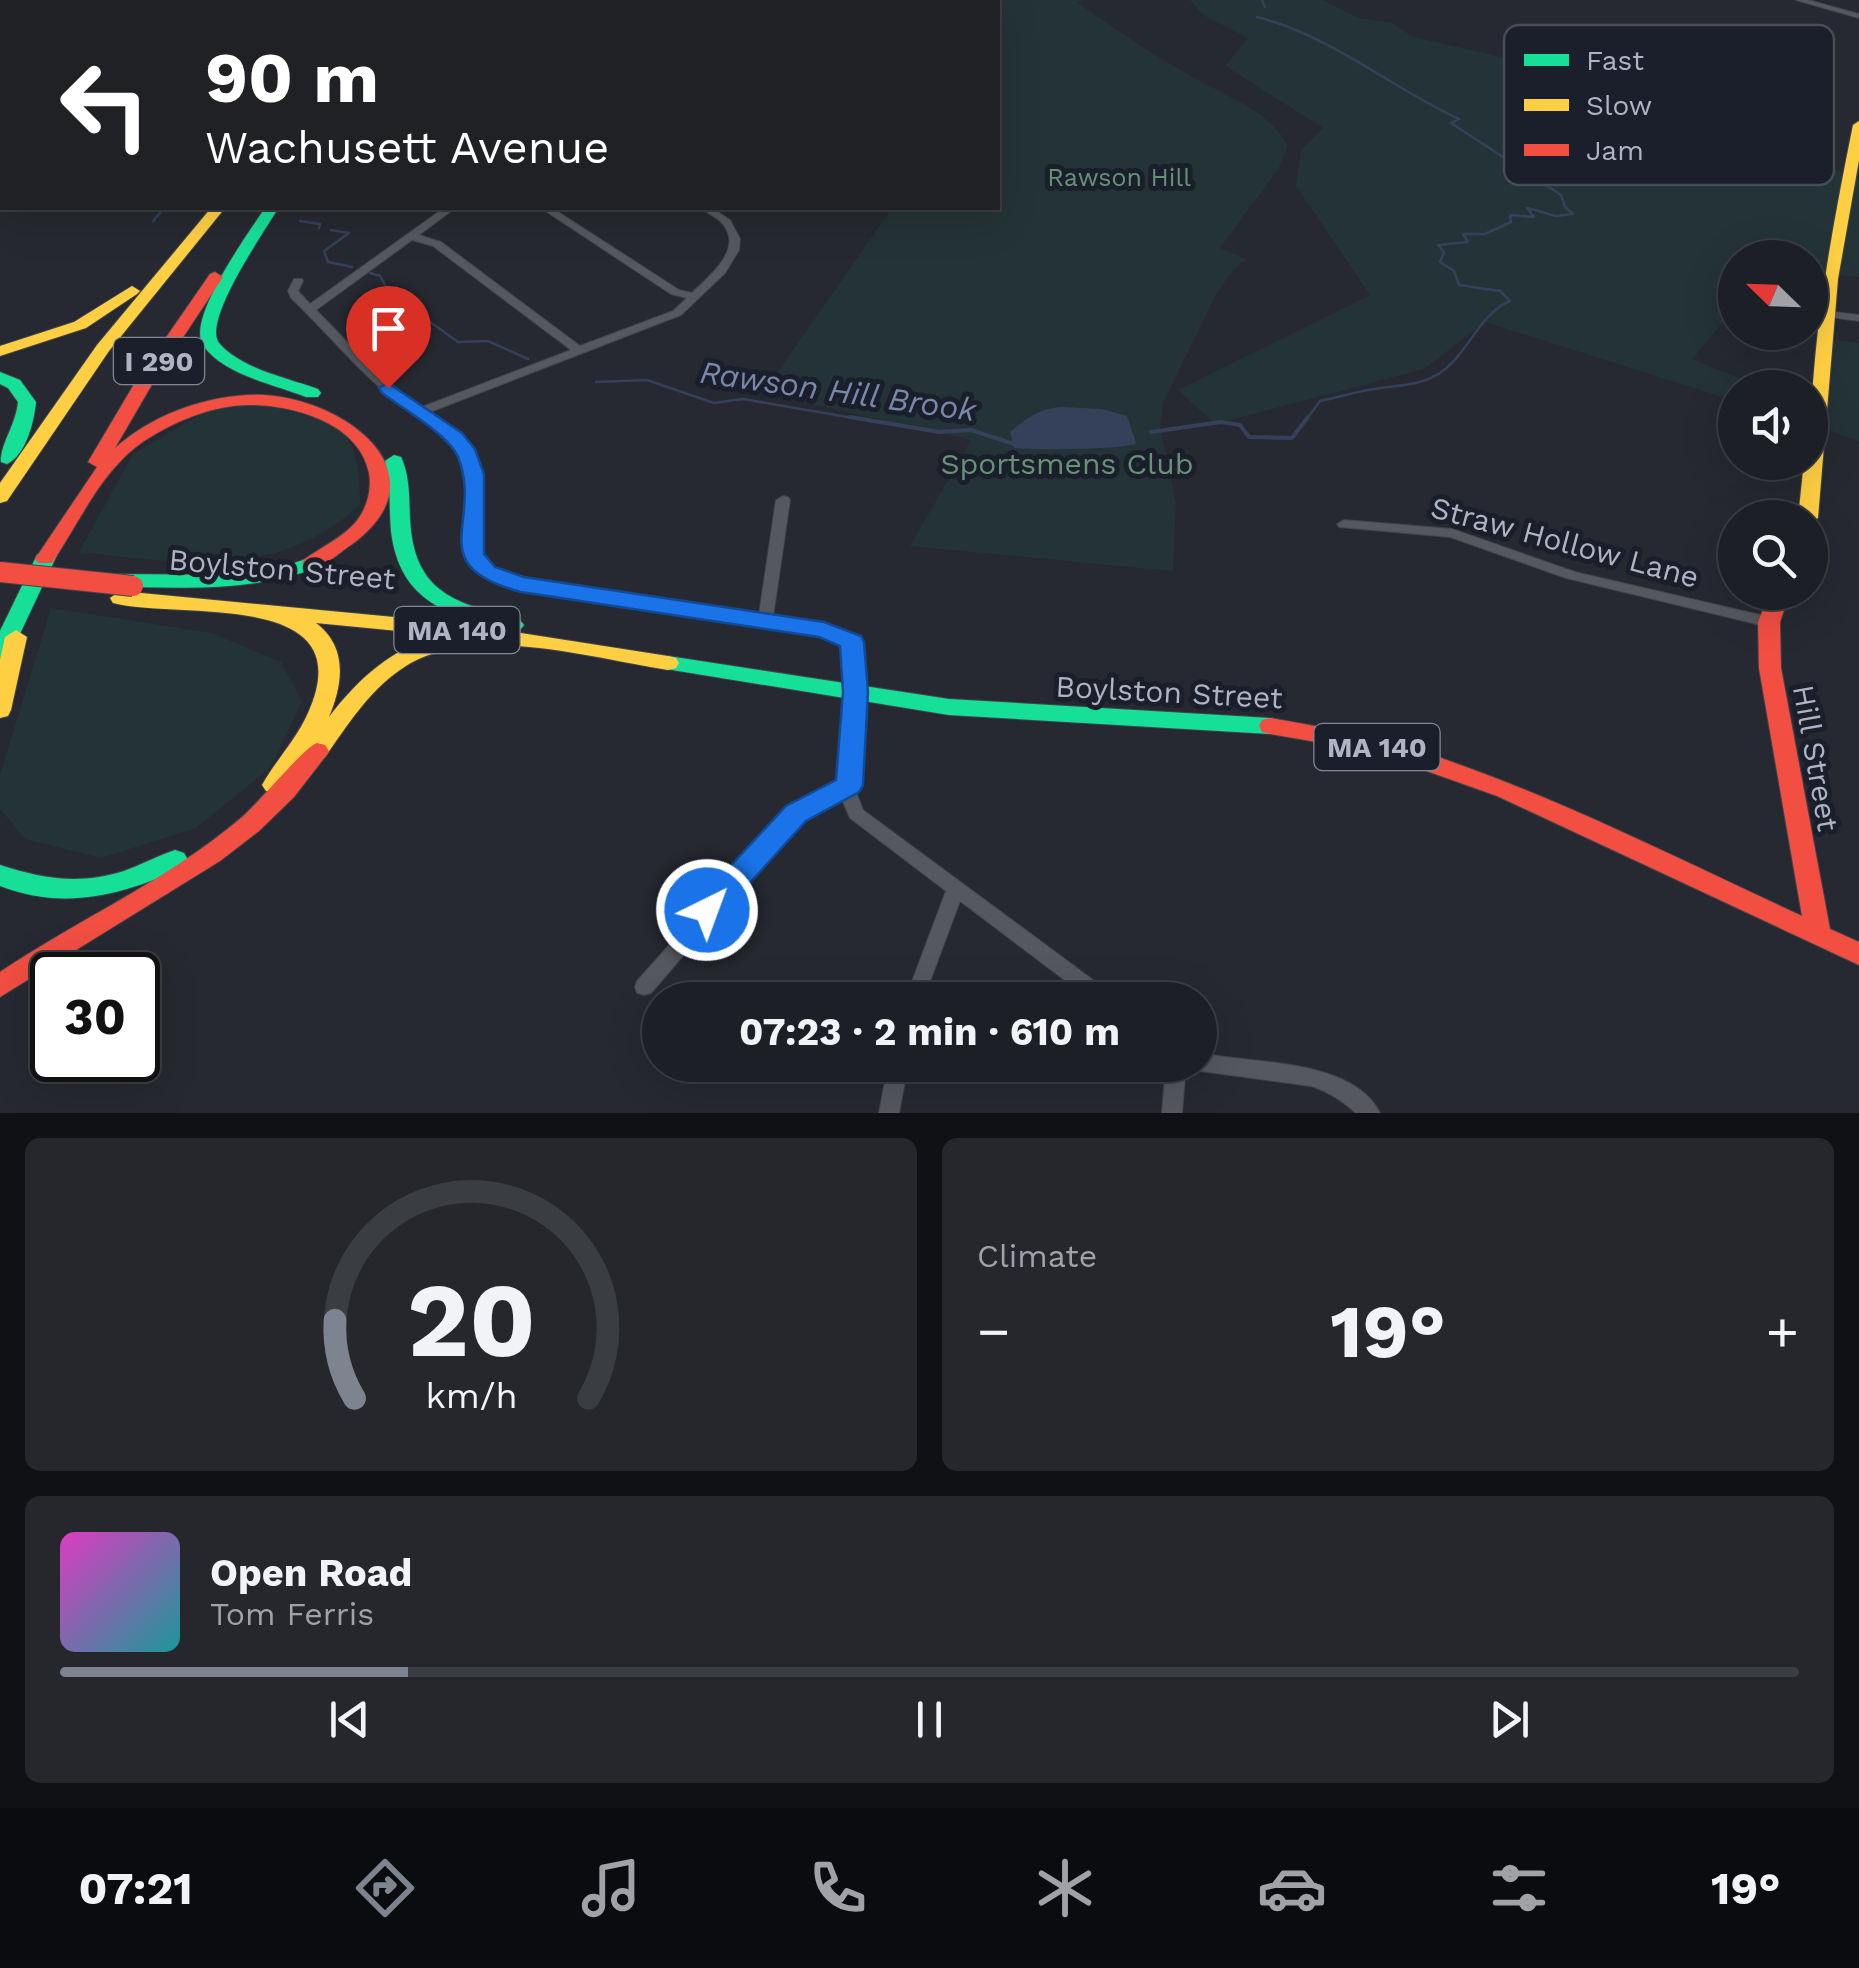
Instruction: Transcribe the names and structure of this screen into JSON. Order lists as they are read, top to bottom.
{
  "streets": {
    "main road": [
      "I 290",
      "Boylston Street",
      "MA 140",
      "Hill Street"
    ],
    "street": ["Straw Hollow Lane"]
  },
  "crossings": [
    ["Straw Hollow Lane", "Hill Street"],
    ["Boylston Street", "Hill Street"]
  ],
  "water": ["Rawson Hill Brook"],
  "parks": ["Rawson Hill", "Sportsmens Club"],
  "legend": ["Fast", "Slow", "Jam"],
  "north": "top left",
  "page": {
    "turn": ["90 m", "Wachusett Avenue"],
    "limit": "30",
    "trip": "07:23 · 2 min · 610 m",
    "tile": "Climate",
    "heat": ["−", "19°", "+"],
    "song": ["Open Road", "Tom Ferris"],
    "tabs": ["07:21", "19°"],
    "gauge": ["20", "km/h"]
  }
}
